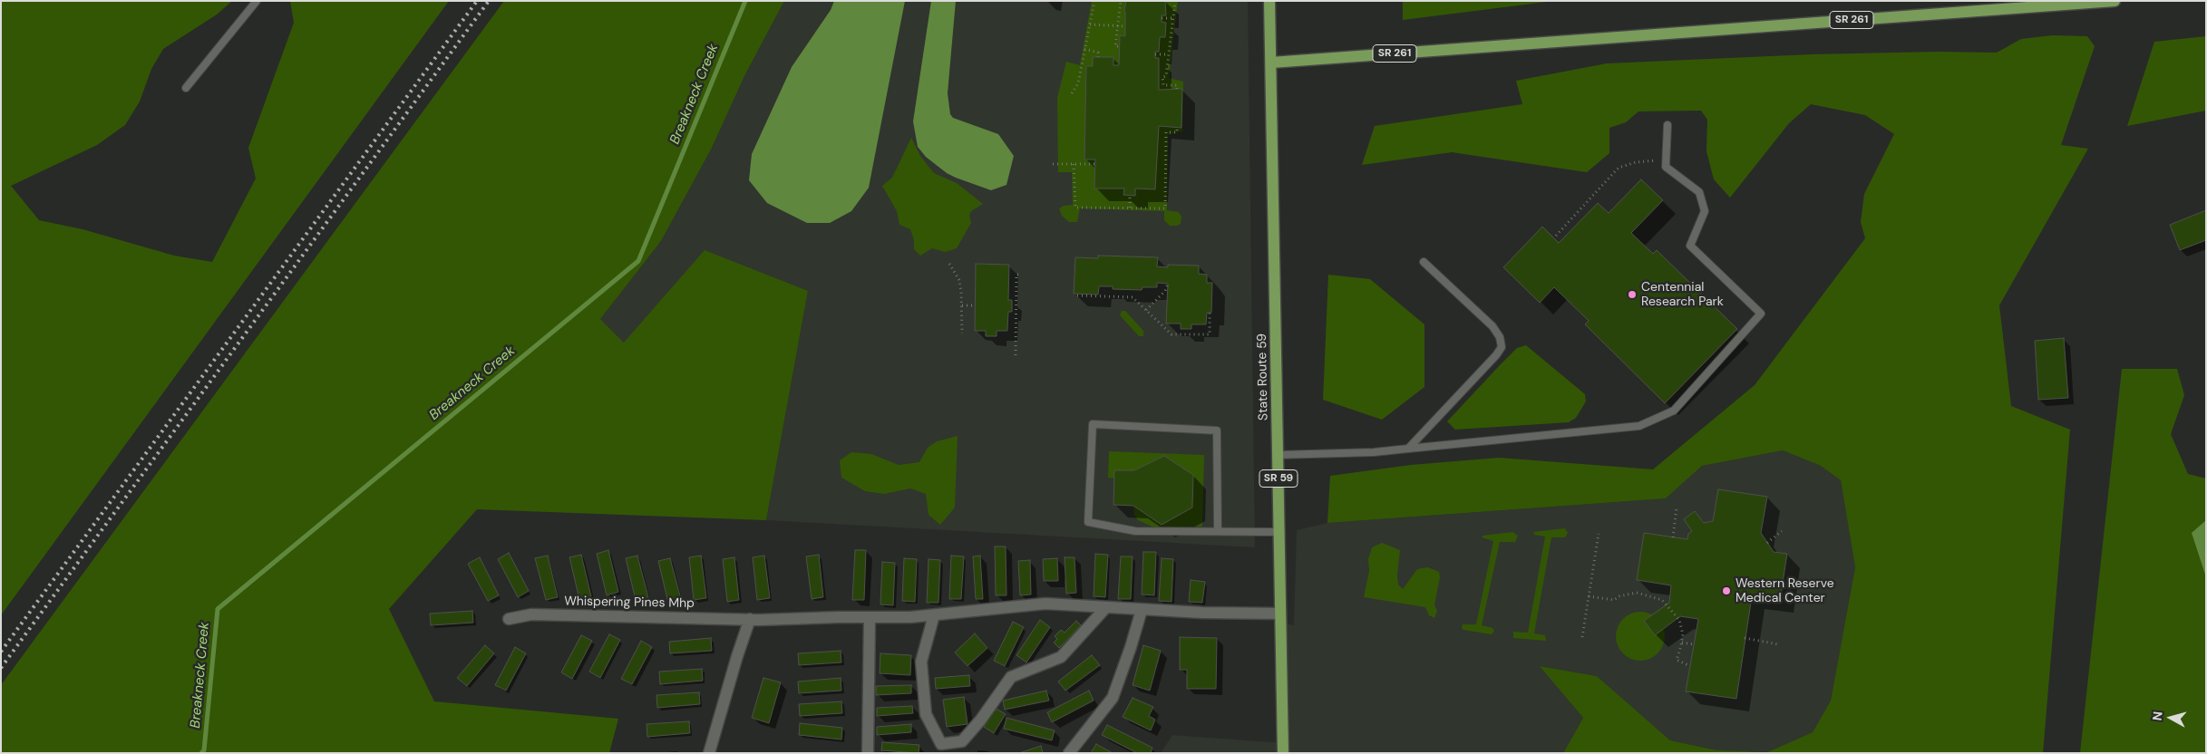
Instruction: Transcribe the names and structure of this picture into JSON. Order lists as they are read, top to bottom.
{
  "streets": {
    "main road": ["SR 261", "State Route 59", "SR 59"],
    "street": ["Whispering Pines Mhp"]
  },
  "crossings": [
    ["SR 261", "State Route 59"],
    ["State Route 59", "Whispering Pines Mhp"]
  ],
  "water": ["Breakneck Creek"],
  "places": ["Centennial Research Park", "Western Reserve Medical Center"],
  "north": "left"
}
